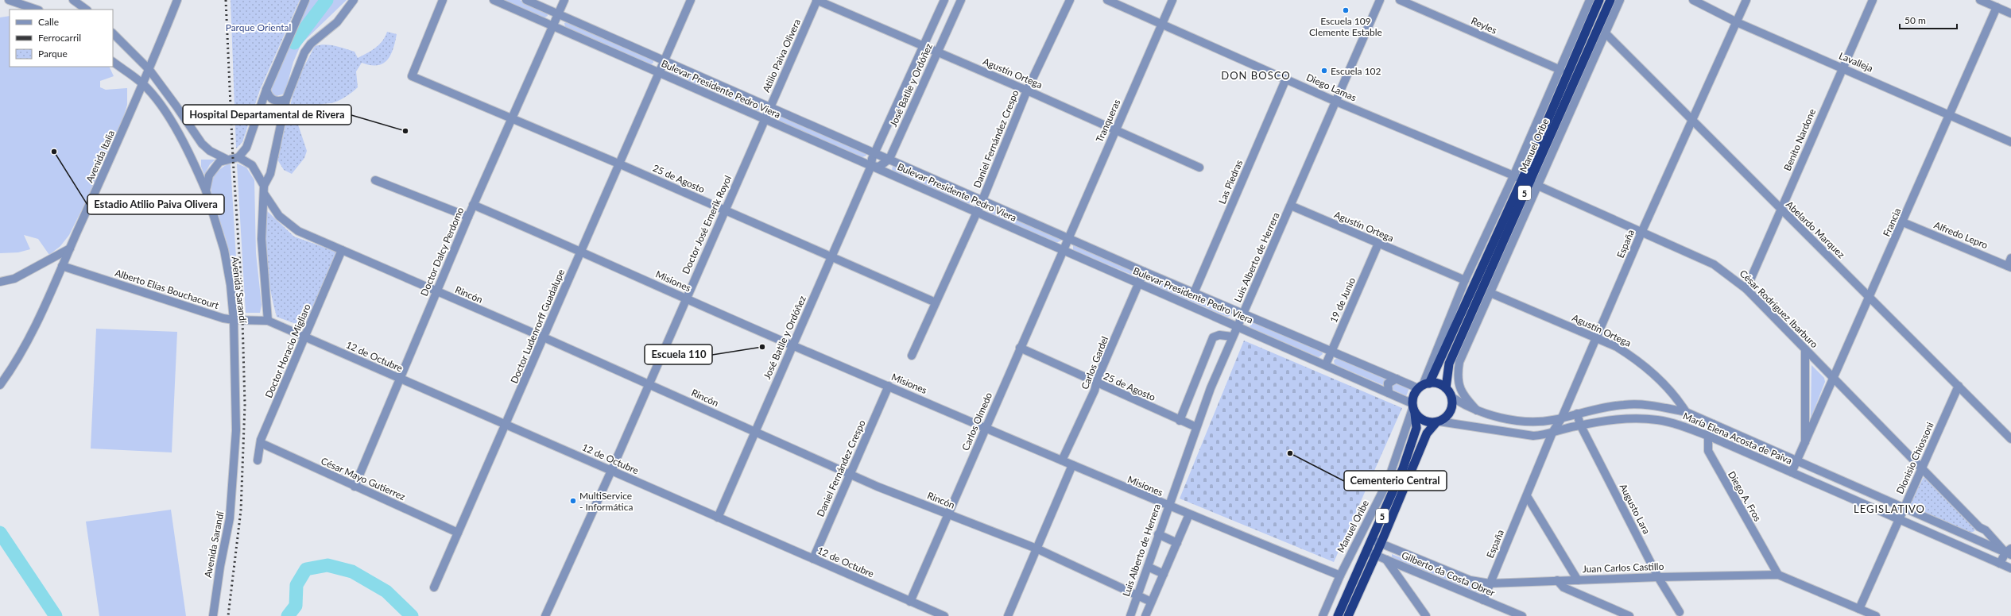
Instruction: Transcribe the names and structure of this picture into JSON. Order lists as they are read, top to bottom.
{
  "streets": {
    "highway": ["Manuel Oribe", "5"],
    "street": [
      "Reyles",
      "Atilio Paiva Olivera",
      "Lavalleja",
      "Agustín Ortega",
      "José Batlle y Ordóñez",
      "Diego Lamas",
      "Bulevar Presidente Pedro Viera",
      "Tranqueras",
      "Daniel Fernández Crespo",
      "Benito Nardone",
      "Avenida Italia",
      "25 de Agosto",
      "Las Piedras",
      "Francia",
      "Doctor José Emerik Royol",
      "Abelardo Marquez",
      "Alfredo Lepro",
      "España",
      "Doctor Dalcy Perdomo",
      "Luis Alberto de Herrera",
      "Misiones",
      "Alberto Elías Bouchacourt",
      "Avenida Sarandí",
      "Rincón",
      "19 de Junio",
      "César Rodríguez Ibarburo",
      "Doctor Ludenrorff Guadalupe",
      "Doctor Horacio Migliaro",
      "12 de Octubre",
      "Carlos Gardel",
      "Carlos Olmedo",
      "María Elena Acosta de Paiva",
      "Dionisio Chiossoni",
      "César Mayo Gutierrez",
      "Diego A. Fros",
      "Augusto Lara",
      "Juan Carlos Castillo",
      "Gilberto da Costa Obrer"
    ]
  },
  "crossings": [
    ["Reyles", "Manuel Oribe"],
    ["Atilio Paiva Olivera", "Agustín Ortega"],
    ["Atilio Paiva Olivera", "Bulevar Presidente Pedro Viera"],
    ["Atilio Paiva Olivera", "Doctor José Emerik Royol"],
    ["Lavalleja", "Benito Nardone"],
    ["Lavalleja", "Francia"],
    ["Lavalleja", "España"],
    ["Agustín Ortega", "José Batlle y Ordóñez"],
    ["Agustín Ortega", "Tranqueras"],
    ["Agustín Ortega", "Daniel Fernández Crespo"],
    ["Agustín Ortega", "Manuel Oribe"],
    ["Agustín Ortega", "España"],
    ["Agustín Ortega", "Luis Alberto de Herrera"],
    ["Agustín Ortega", "19 de Junio"],
    ["Agustín Ortega", "María Elena Acosta de Paiva"],
    ["José Batlle y Ordóñez", "Bulevar Presidente Pedro Viera"],
    ["José Batlle y Ordóñez", "25 de Agosto"],
    ["José Batlle y Ordóñez", "Misiones"],
    ["José Batlle y Ordóñez", "Rincón"],
    ["José Batlle y Ordóñez", "12 de Octubre"],
    ["Diego Lamas", "Tranqueras"],
    ["Diego Lamas", "Manuel Oribe"],
    ["Diego Lamas", "Las Piedras"],
    ["Diego Lamas", "Luis Alberto de Herrera"],
    ["Diego Lamas", "César Rodríguez Ibarburo"],
    ["Bulevar Presidente Pedro Viera", "Tranqueras"],
    ["Bulevar Presidente Pedro Viera", "Daniel Fernández Crespo"],
    ["Bulevar Presidente Pedro Viera", "Manuel Oribe"],
    ["Bulevar Presidente Pedro Viera", "Las Piedras"],
    ["Bulevar Presidente Pedro Viera", "5"],
    ["Bulevar Presidente Pedro Viera", "Doctor José Emerik Royol"],
    ["Bulevar Presidente Pedro Viera", "Doctor Dalcy Perdomo"],
    ["Bulevar Presidente Pedro Viera", "Luis Alberto de Herrera"],
    ["Bulevar Presidente Pedro Viera", "19 de Junio"],
    ["Bulevar Presidente Pedro Viera", "Doctor Ludenrorff Guadalupe"],
    ["Bulevar Presidente Pedro Viera", "Carlos Gardel"],
    ["Bulevar Presidente Pedro Viera", "Carlos Olmedo"],
    ["Bulevar Presidente Pedro Viera", "María Elena Acosta de Paiva"],
    ["Tranqueras", "Carlos Olmedo"],
    ["Daniel Fernández Crespo", "25 de Agosto"],
    ["Daniel Fernández Crespo", "Misiones"],
    ["Daniel Fernández Crespo", "Rincón"],
    ["Daniel Fernández Crespo", "12 de Octubre"],
    ["Benito Nardone", "Abelardo Marquez"],
    ["Benito Nardone", "César Rodríguez Ibarburo"],
    ["Manuel Oribe", "5"],
    ["Manuel Oribe", "Misiones"],
    ["Manuel Oribe", "César Rodríguez Ibarburo"],
    ["Manuel Oribe", "María Elena Acosta de Paiva"],
    ["Manuel Oribe", "Juan Carlos Castillo"],
    ["Manuel Oribe", "Gilberto da Costa Obrer"],
    ["Avenida Italia", "Alberto Elías Bouchacourt"],
    ["Avenida Italia", "Avenida Sarandí"],
    ["25 de Agosto", "Doctor José Emerik Royol"],
    ["25 de Agosto", "Doctor Dalcy Perdomo"],
    ["25 de Agosto", "Luis Alberto de Herrera"],
    ["25 de Agosto", "Doctor Ludenrorff Guadalupe"],
    ["25 de Agosto", "Carlos Gardel"],
    ["25 de Agosto", "Carlos Olmedo"],
    ["5", "María Elena Acosta de Paiva"],
    ["5", "Juan Carlos Castillo"],
    ["5", "Gilberto da Costa Obrer"],
    ["Francia", "Abelardo Marquez"],
    ["Francia", "Alfredo Lepro"],
    ["Francia", "César Rodríguez Ibarburo"],
    ["Francia", "María Elena Acosta de Paiva"],
    ["Doctor José Emerik Royol", "Misiones"],
    ["Doctor José Emerik Royol", "Rincón"],
    ["Doctor José Emerik Royol", "12 de Octubre"],
    ["Abelardo Marquez", "España"],
    ["Abelardo Marquez", "Dionisio Chiossoni"],
    ["España", "César Rodríguez Ibarburo"],
    ["España", "María Elena Acosta de Paiva"],
    ["España", "Juan Carlos Castillo"],
    ["España", "Gilberto da Costa Obrer"],
    ["Doctor Dalcy Perdomo", "Misiones"],
    ["Doctor Dalcy Perdomo", "Rincón"],
    ["Doctor Dalcy Perdomo", "12 de Octubre"],
    ["Doctor Dalcy Perdomo", "César Mayo Gutierrez"],
    ["Luis Alberto de Herrera", "Misiones"],
    ["Luis Alberto de Herrera", "Rincón"],
    ["Misiones", "Doctor Ludenrorff Guadalupe"],
    ["Misiones", "Carlos Gardel"],
    ["Misiones", "Carlos Olmedo"],
    ["Alberto Elías Bouchacourt", "Avenida Sarandí"],
    ["Alberto Elías Bouchacourt", "12 de Octubre"],
    ["Rincón", "Doctor Ludenrorff Guadalupe"],
    ["Rincón", "Doctor Horacio Migliaro"],
    ["Rincón", "Carlos Olmedo"],
    ["César Rodríguez Ibarburo", "María Elena Acosta de Paiva"],
    ["César Rodríguez Ibarburo", "Dionisio Chiossoni"],
    ["Doctor Ludenrorff Guadalupe", "12 de Octubre"],
    ["Doctor Ludenrorff Guadalupe", "César Mayo Gutierrez"],
    ["Doctor Horacio Migliaro", "12 de Octubre"],
    ["Doctor Horacio Migliaro", "César Mayo Gutierrez"],
    ["12 de Octubre", "Carlos Olmedo"],
    ["María Elena Acosta de Paiva", "Dionisio Chiossoni"],
    ["María Elena Acosta de Paiva", "Diego A. Fros"],
    ["María Elena Acosta de Paiva", "Augusto Lara"],
    ["Dionisio Chiossoni", "Juan Carlos Castillo"],
    ["Diego A. Fros", "Juan Carlos Castillo"],
    ["Augusto Lara", "Juan Carlos Castillo"]
  ],
  "districts": ["DON BOSCO", "LEGISLATIVO"],
  "parks": ["Parque Oriental"],
  "places": [
    "Escuela 109 Clemente Estable",
    "Escuela 102",
    "Hospital Departamental de Rivera",
    "Estadio Atilio Paiva Olivera",
    "Escuela 110",
    "Cementerio Central",
    "MultiService - Informática"
  ],
  "legend": ["Calle", "Ferrocarril", "Parque"],
  "scale_bar": "50 m"
}
